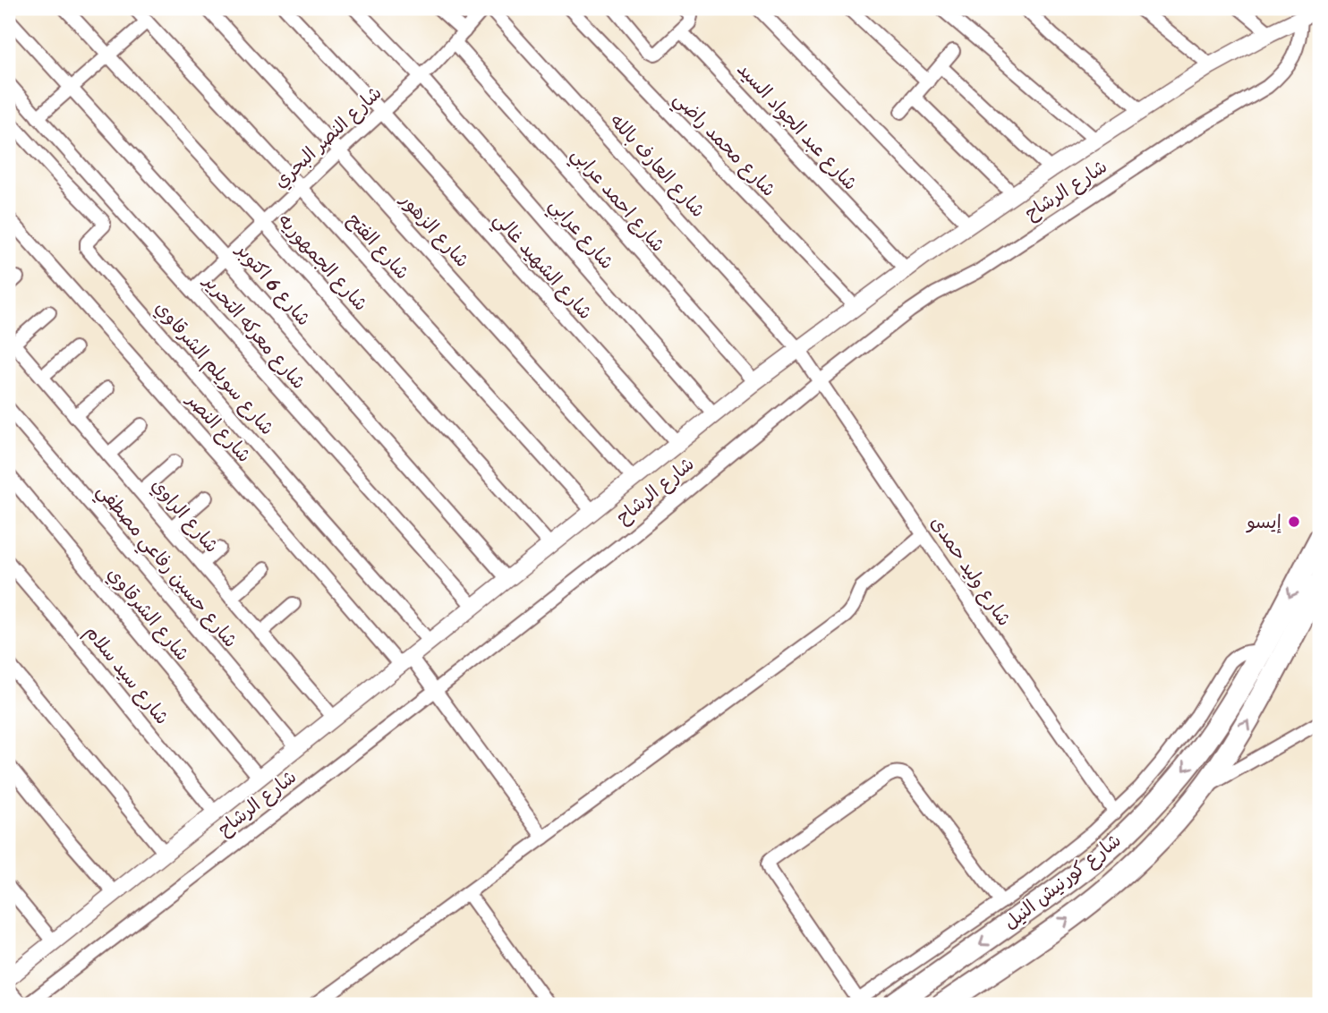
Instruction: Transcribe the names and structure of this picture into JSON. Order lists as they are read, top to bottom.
{
  "streets": {
    "highway": ["شارع كورنيش النيل"],
    "street": [
      "شارع عبد الجواد السيد",
      "شارع النصر البحري",
      "شارع محمد راضي",
      "شارع العارف بالله",
      "شارع الرشاح",
      "شارع احمد عرابي",
      "شارع الزهور",
      "شارع عرابي",
      "شارع الفتح",
      "شارع الجمهوريه",
      "شارع الشهيد غالي",
      "شارع 6 اكتوبر",
      "شارع معركه التحرير",
      "شارع سويلم الشرقاوي",
      "شارع النصر",
      "شارع الراوي",
      "شارع حسين رفاعي مصطفي",
      "شارع وليد حمدى",
      "شارع الشرقاوي",
      "شارع سيد سلام"
    ]
  },
  "crossings": [
    ["شارع عبد الجواد السيد", "شارع الرشاح"],
    ["شارع النصر البحري", "شارع احمد عرابي"],
    ["شارع النصر البحري", "شارع الزهور"],
    ["شارع النصر البحري", "شارع عرابي"],
    ["شارع النصر البحري", "شارع الفتح"],
    ["شارع النصر البحري", "شارع الجمهوريه"],
    ["شارع النصر البحري", "شارع الشهيد غالي"],
    ["شارع النصر البحري", "شارع 6 اكتوبر"],
    ["شارع النصر البحري", "شارع معركه التحرير"],
    ["شارع محمد راضي", "شارع الرشاح"],
    ["شارع العارف بالله", "شارع الرشاح"],
    ["شارع العارف بالله", "شارع وليد حمدى"],
    ["شارع الرشاح", "شارع احمد عرابي"],
    ["شارع الرشاح", "شارع الزهور"],
    ["شارع الرشاح", "شارع عرابي"],
    ["شارع الرشاح", "شارع الفتح"],
    ["شارع الرشاح", "شارع الجمهوريه"],
    ["شارع الرشاح", "شارع الشهيد غالي"],
    ["شارع الرشاح", "شارع 6 اكتوبر"],
    ["شارع الرشاح", "شارع معركه التحرير"],
    ["شارع الرشاح", "شارع سويلم الشرقاوي"],
    ["شارع الرشاح", "شارع النصر"],
    ["شارع الرشاح", "شارع الراوي"],
    ["شارع الرشاح", "شارع حسين رفاعي مصطفي"],
    ["شارع الرشاح", "شارع وليد حمدى"],
    ["شارع الرشاح", "شارع الشرقاوي"],
    ["شارع الرشاح", "شارع سيد سلام"]
  ],
  "places": ["إيسو"]
}
